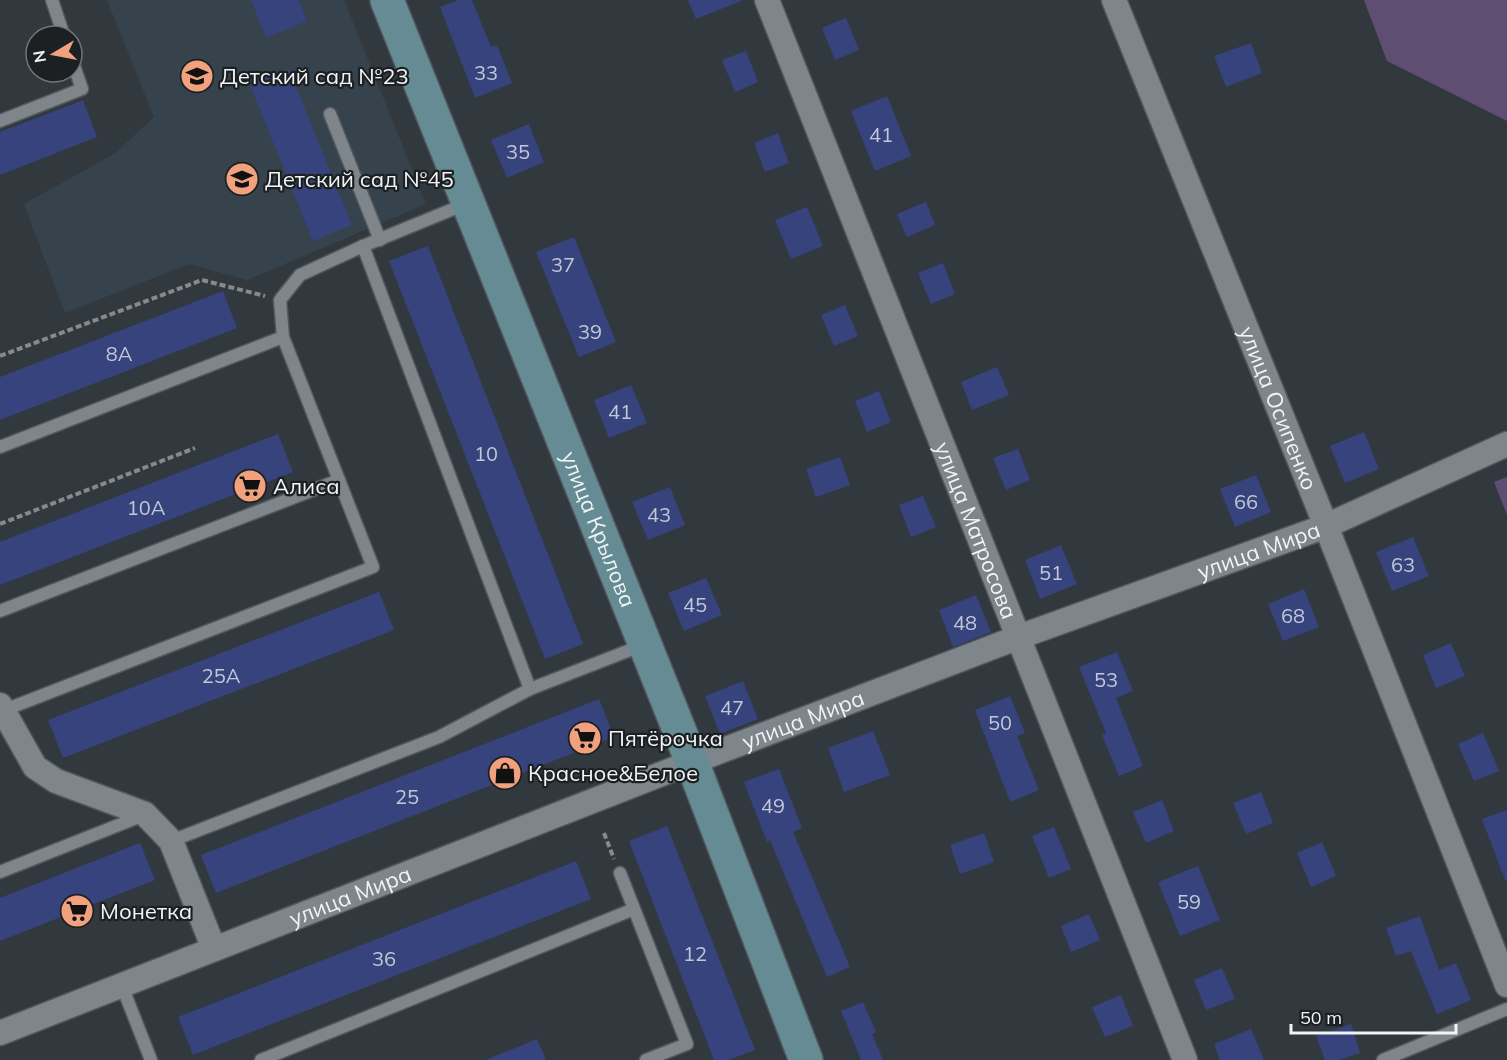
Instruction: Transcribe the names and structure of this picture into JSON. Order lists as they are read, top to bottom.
{
  "streets": {
    "main road": ["улица Крылова"],
    "street": ["улица Осипенко", "улица Матросова", "улица Мира"]
  },
  "crossings": [
    ["улица Осипенко", "улица Мира"],
    ["улица Крылова", "улица Мира"],
    ["улица Матросова", "улица Мира"]
  ],
  "places": {
    "school or university": ["Детский сад №23", "Детский сад №45"],
    "supermarket": ["Алиса", "Пятёрочка", "Монетка"],
    "shop": ["Красное&Белое"]
  },
  "house_numbers": [
    "33",
    "41",
    "35",
    "37",
    "39",
    "8А",
    "41",
    "10",
    "66",
    "10А",
    "43",
    "63",
    "51",
    "45",
    "68",
    "48",
    "25А",
    "53",
    "47",
    "50",
    "25",
    "49",
    "59",
    "12",
    "36"
  ],
  "scale_bar": "50 m",
  "north": "left"
}
